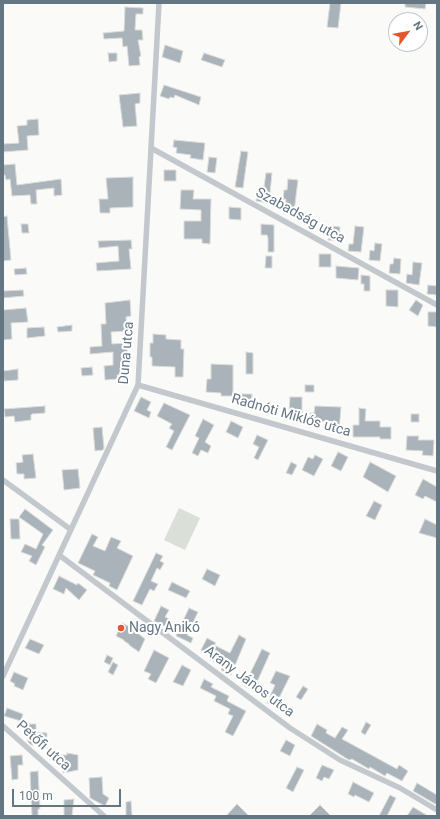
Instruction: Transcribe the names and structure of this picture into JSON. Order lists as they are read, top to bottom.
{
  "streets": {
    "street": [
      "Szabadság utca",
      "Duna utca",
      "Radnóti Miklós utca",
      "Arany János utca",
      "Petőfi utca"
    ]
  },
  "crossings": [
    ["Szabadság utca", "Duna utca"],
    ["Duna utca", "Radnóti Miklós utca"],
    ["Duna utca", "Arany János utca"]
  ],
  "places": ["Nagy Anikó"],
  "scale_bar": "100 m",
  "north": "top right"
}
